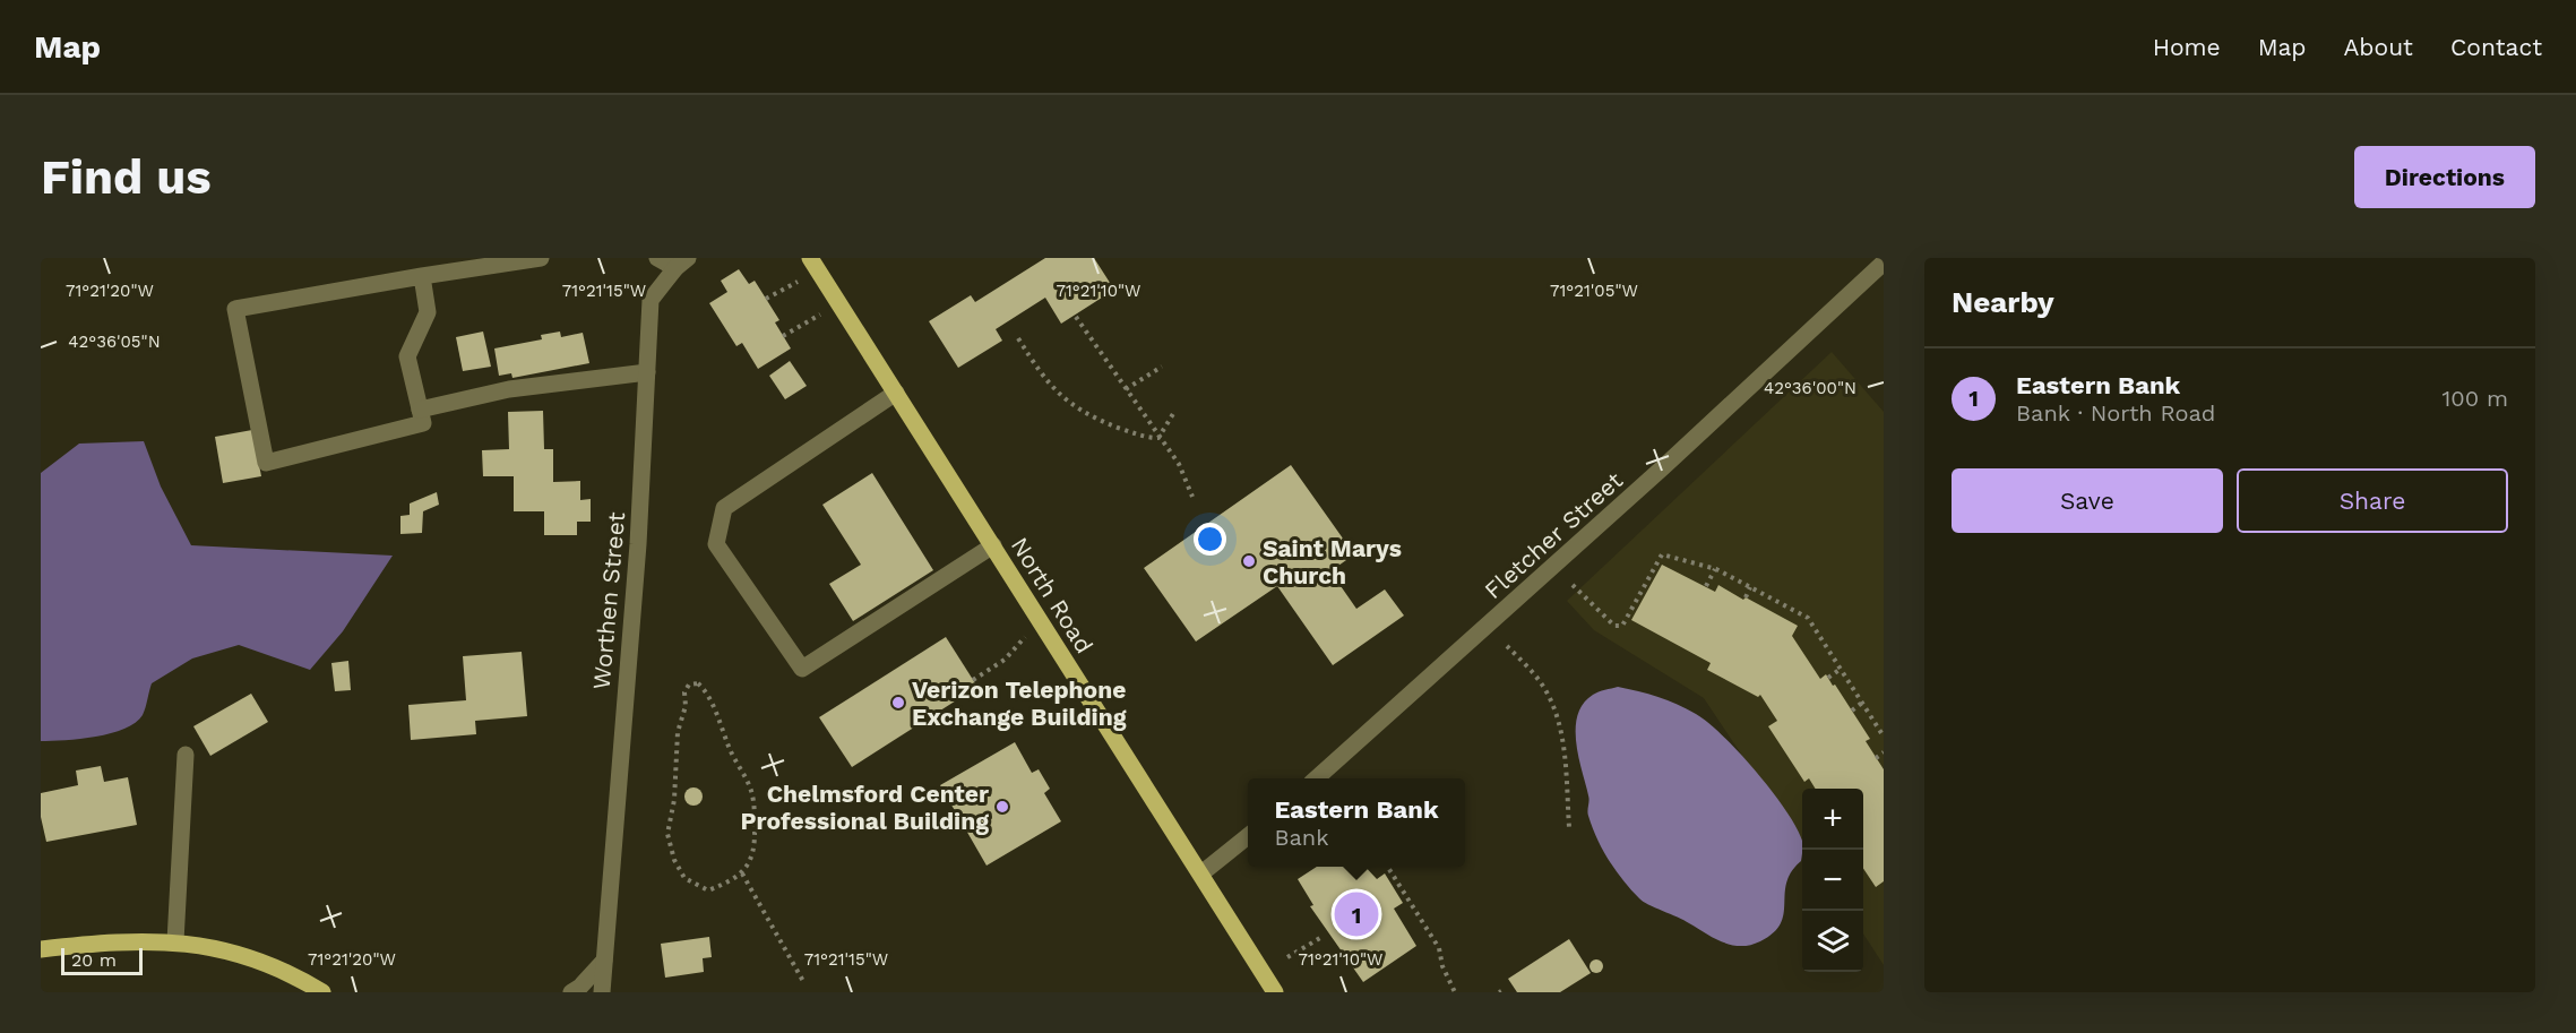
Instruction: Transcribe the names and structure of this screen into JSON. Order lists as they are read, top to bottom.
{
  "streets": {
    "main road": ["North Road"],
    "street": ["Fletcher Street", "Worthen Street"]
  },
  "places": ["Saint Marys Church", "Verizon Telephone Exchange Building", "Chelmsford Center Professional Building"],
  "scale_bar": "20 m",
  "page": {
    "header": "Map",
    "nav": [
      "Home",
      "Map",
      "About",
      "Contact"
    ],
    "buttons": [
      "Directions",
      ["Save", "Share"]
    ],
    "title": "Find us",
    "heading": "Nearby",
    "list": [
      {
        "mark": "1",
        "name": "Eastern Bank",
        "note": "Bank · North Road",
        "value": "100 m"
      }
    ],
    "popup": ["Eastern Bank", "Bank"],
    "map_buttons": ["+", "−"],
    "pins": "1",
    "scale": "20 m"
  },
  "coordinates": [
    "71°21'20\"W",
    "71°21'15\"W",
    "71°21'10\"W",
    "71°21'05\"W",
    "42°36'05\"N",
    "42°36'00\"N"
  ]
}
